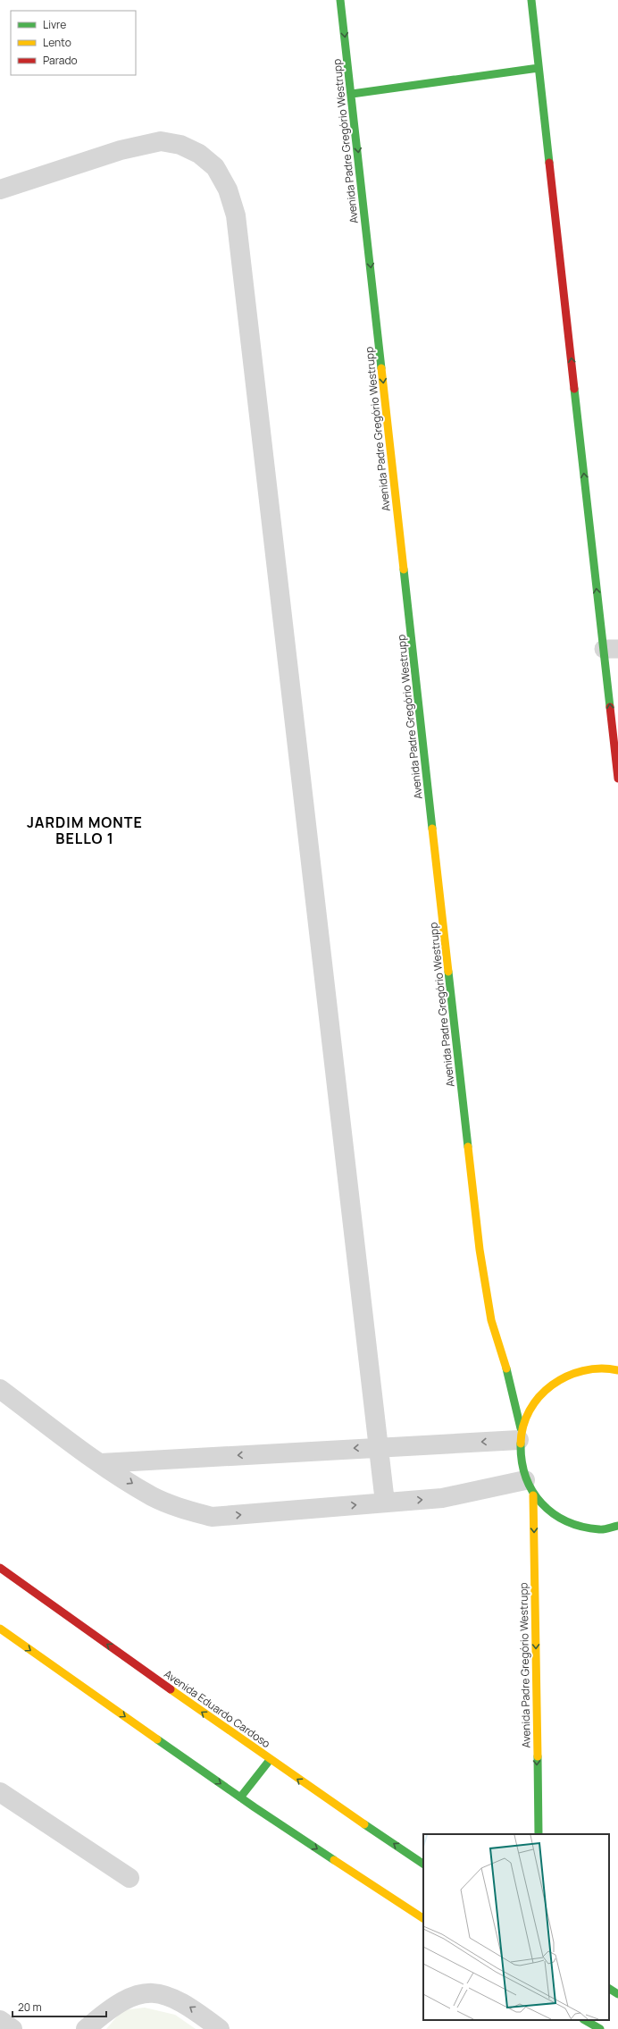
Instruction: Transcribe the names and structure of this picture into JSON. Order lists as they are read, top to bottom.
{
  "streets": {
    "street": ["Avenida Padre Gregório Westrupp", "Avenida Eduardo Cardoso"]
  },
  "one_way": ["Avenida Padre Gregório Westrupp"],
  "districts": ["JARDIM MONTE BELLO 1"],
  "legend": ["Livre", "Lento", "Parado"],
  "scale_bar": "20 m"
}
